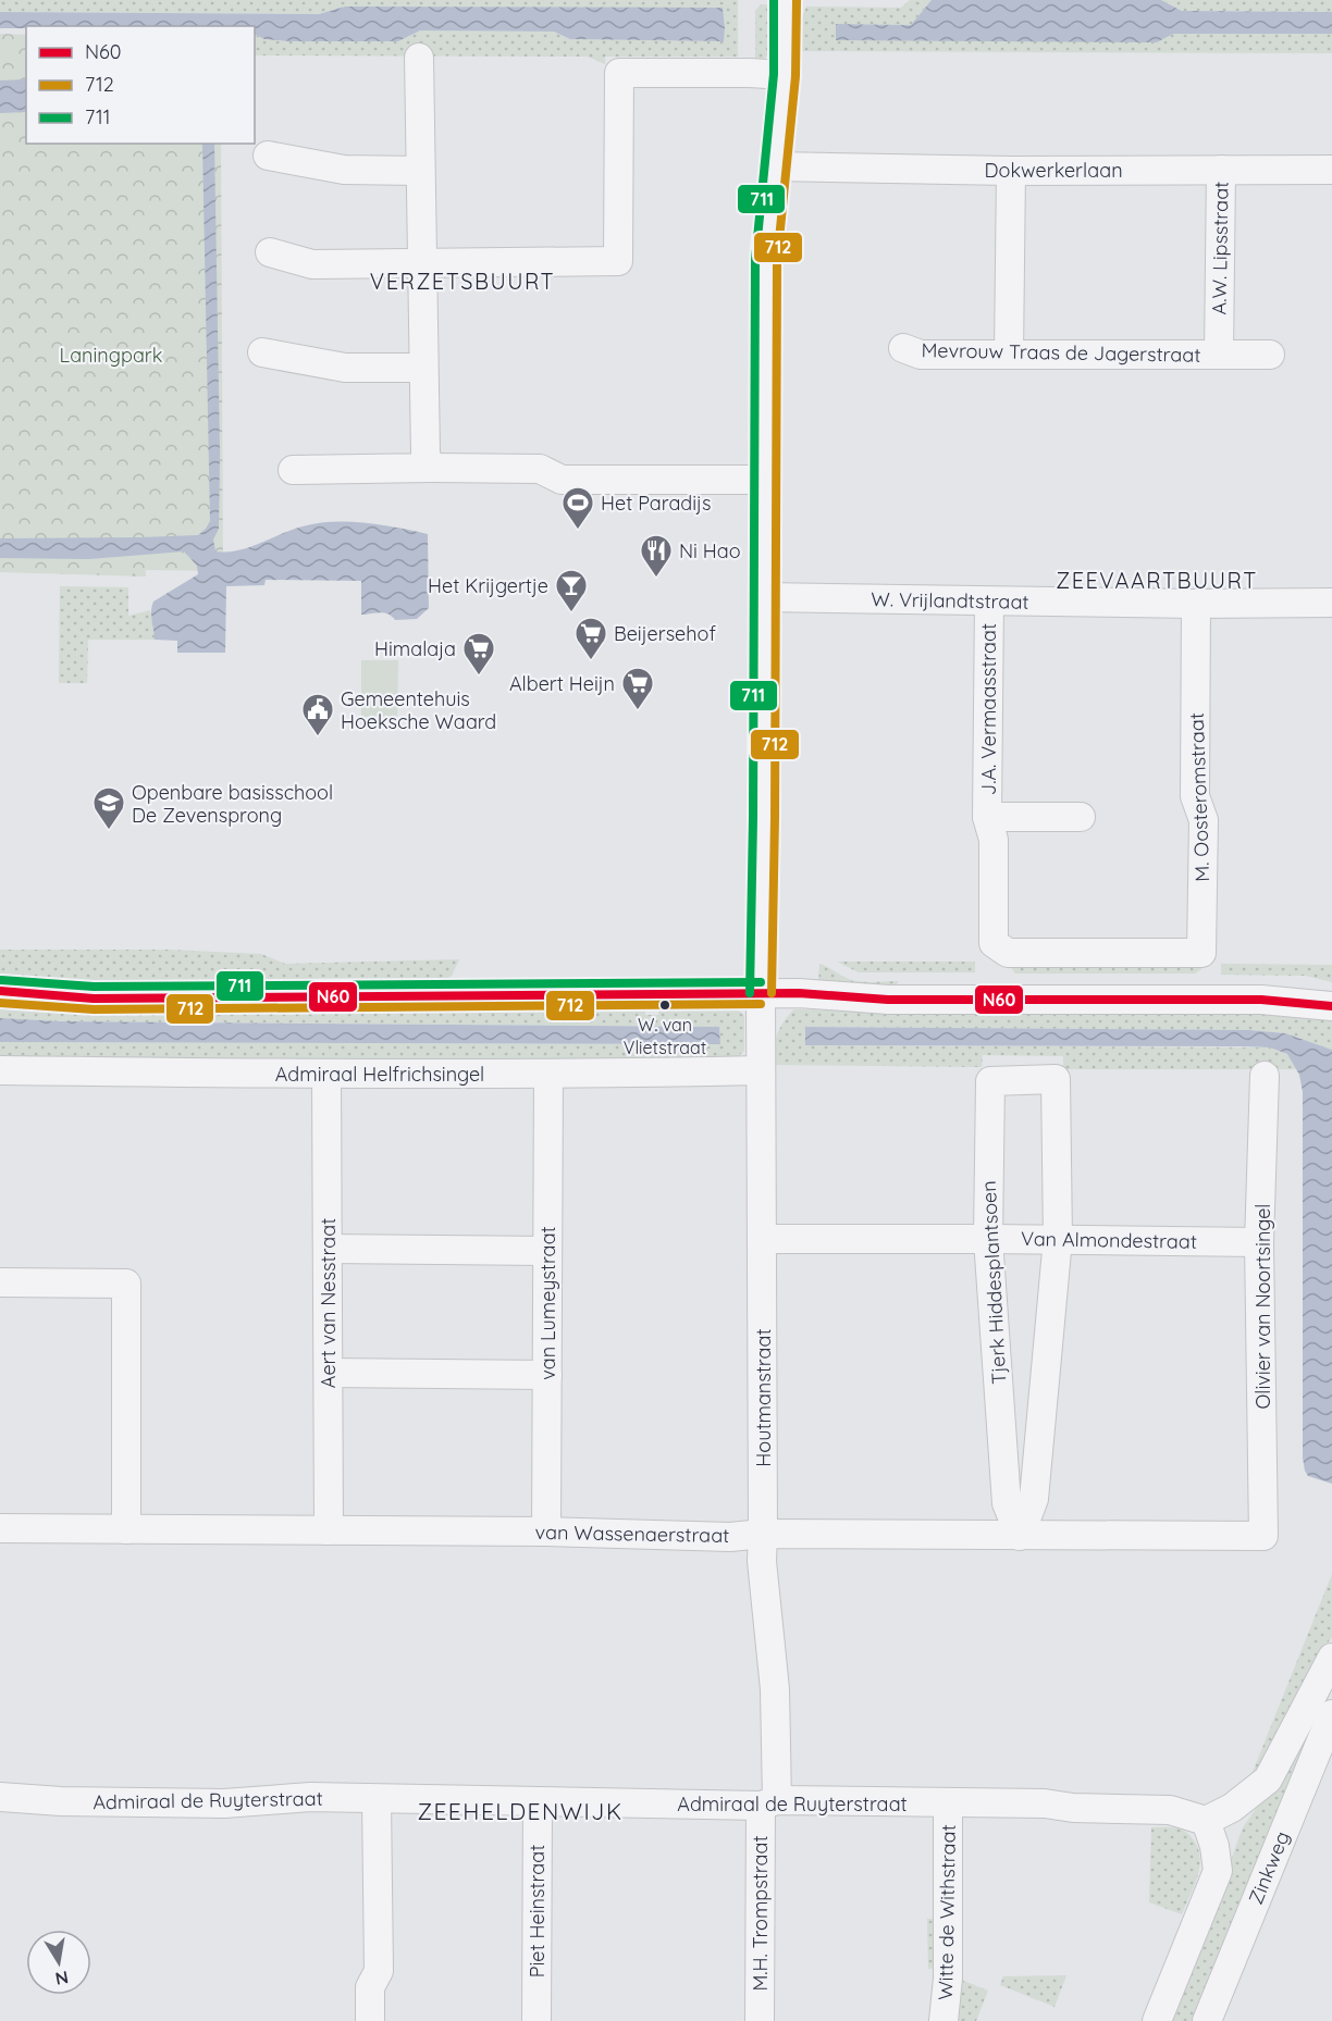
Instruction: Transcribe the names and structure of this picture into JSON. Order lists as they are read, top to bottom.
{
  "streets": {
    "street": [
      "Dokwerkerlaan",
      "A.W. Lipsstraat",
      "Mevrouw Traas de Jagerstraat",
      "W. Vrijlandtstraat",
      "J.A. Vermaasstraat",
      "M. Oosteromstraat",
      "Admiraal Helfrichsingel",
      "Van Almondestraat",
      "Tjerk Hiddesplantsoen",
      "Aert van Nesstraat",
      "van Lumeystraat",
      "Olivier van Noortsingel",
      "Houtmanstraat",
      "van Wassenaerstraat",
      "Admiraal de Ruyterstraat",
      "Zinkweg",
      "Piet Heinstraat",
      "Witte de Withstraat",
      "M.H. Trompstraat"
    ]
  },
  "crossings": [
    ["Dokwerkerlaan", "A.W. Lipsstraat"],
    ["Dokwerkerlaan", "Houtmanstraat"],
    ["A.W. Lipsstraat", "Mevrouw Traas de Jagerstraat"],
    ["W. Vrijlandtstraat", "J.A. Vermaasstraat"],
    ["W. Vrijlandtstraat", "M. Oosteromstraat"],
    ["W. Vrijlandtstraat", "Houtmanstraat"],
    ["J.A. Vermaasstraat", "M. Oosteromstraat"],
    ["Admiraal Helfrichsingel", "Aert van Nesstraat"],
    ["Admiraal Helfrichsingel", "van Lumeystraat"],
    ["Admiraal Helfrichsingel", "Houtmanstraat"],
    ["Van Almondestraat", "Tjerk Hiddesplantsoen"],
    ["Van Almondestraat", "Olivier van Noortsingel"],
    ["Van Almondestraat", "Houtmanstraat"],
    ["Tjerk Hiddesplantsoen", "van Wassenaerstraat"],
    ["Aert van Nesstraat", "van Wassenaerstraat"],
    ["van Lumeystraat", "van Wassenaerstraat"],
    ["Olivier van Noortsingel", "van Wassenaerstraat"],
    ["Houtmanstraat", "van Wassenaerstraat"],
    ["Houtmanstraat", "Admiraal de Ruyterstraat"],
    ["Houtmanstraat", "M.H. Trompstraat"],
    ["Admiraal de Ruyterstraat", "Piet Heinstraat"],
    ["Admiraal de Ruyterstraat", "Witte de Withstraat"],
    ["Admiraal de Ruyterstraat", "M.H. Trompstraat"]
  ],
  "districts": ["VERZETSBUURT", "ZEEVAARTBUURT", "ZEEHELDENWIJK"],
  "parks": ["Laningpark"],
  "places": {
    "sports": ["Het Paradijs"],
    "restaurant": ["Ni Hao"],
    "bar": ["Het Krijgertje"],
    "supermarket": ["Beijersehof", "Himalaja", "Albert Heijn"],
    "public building": ["Gemeentehuis Hoeksche Waard"],
    "school or university": ["Openbare basisschool De Zevensprong"],
    "other": ["W. van Vlietstraat"]
  },
  "lines": ["transit line 712", "transit line 711", "transit line N60"],
  "legend": ["N60", "712", "711"],
  "north": "bottom"
}
